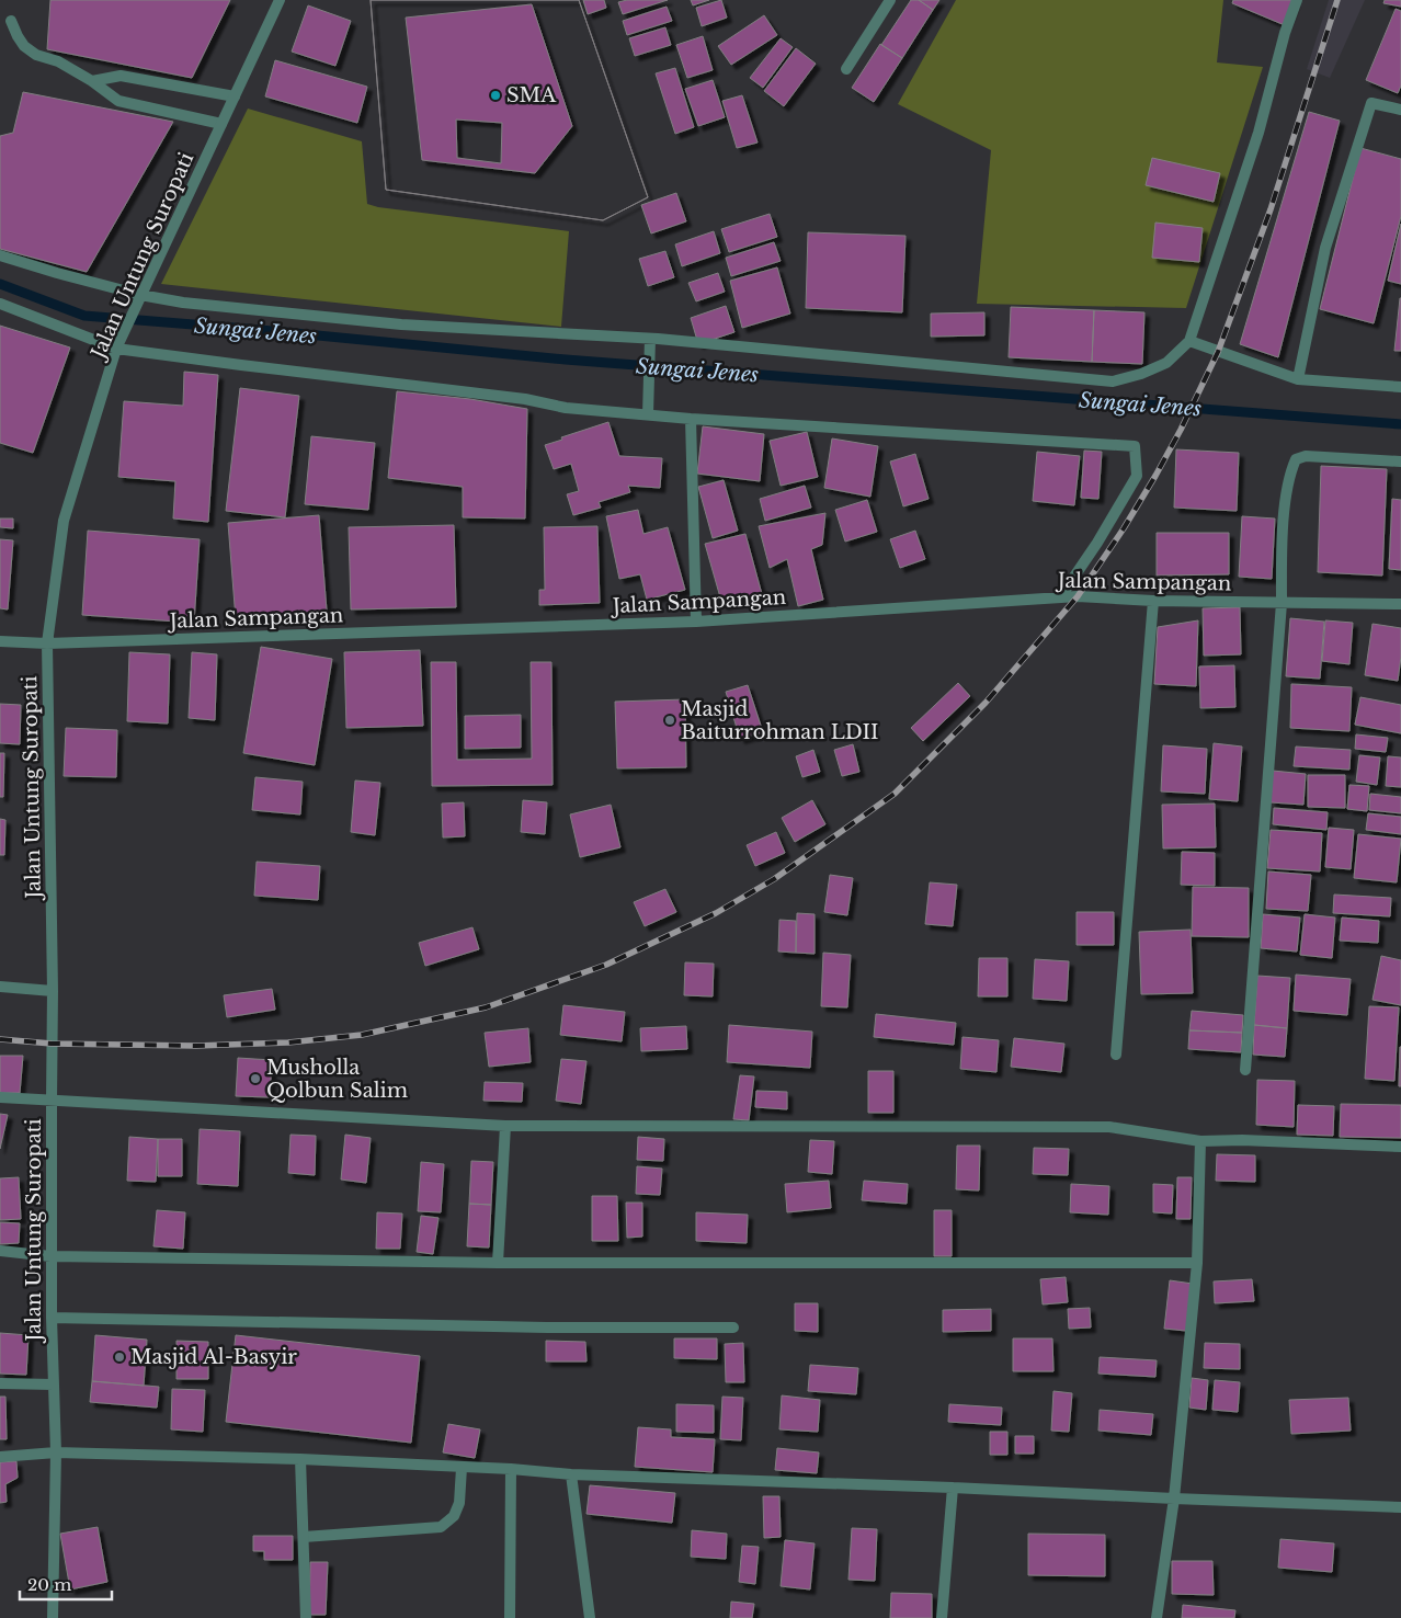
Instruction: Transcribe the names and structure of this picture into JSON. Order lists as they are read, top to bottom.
{
  "streets": {
    "street": ["Jalan Untung Suropati", "Jalan Sampangan"]
  },
  "crossings": [
    ["Jalan Untung Suropati", "Jalan Sampangan"]
  ],
  "water": ["Sungai Jenes"],
  "places": [
    "SMA",
    "Masjid Baiturrohman LDII",
    "Musholla Qolbun Salim",
    "Masjid Al-Basyir"
  ],
  "scale_bar": "20 m"
}
